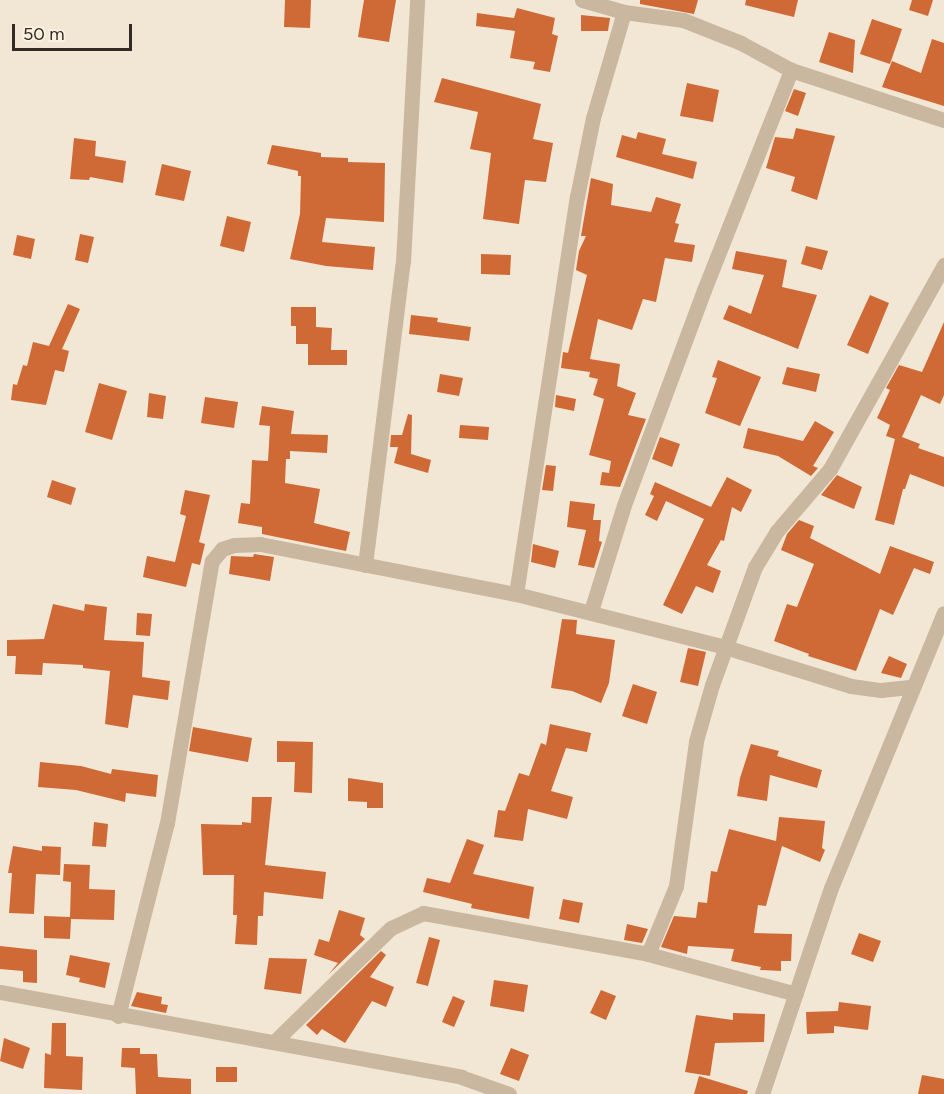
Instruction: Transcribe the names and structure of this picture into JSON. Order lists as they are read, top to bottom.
{
  "scale_bar": "50 m"
}
